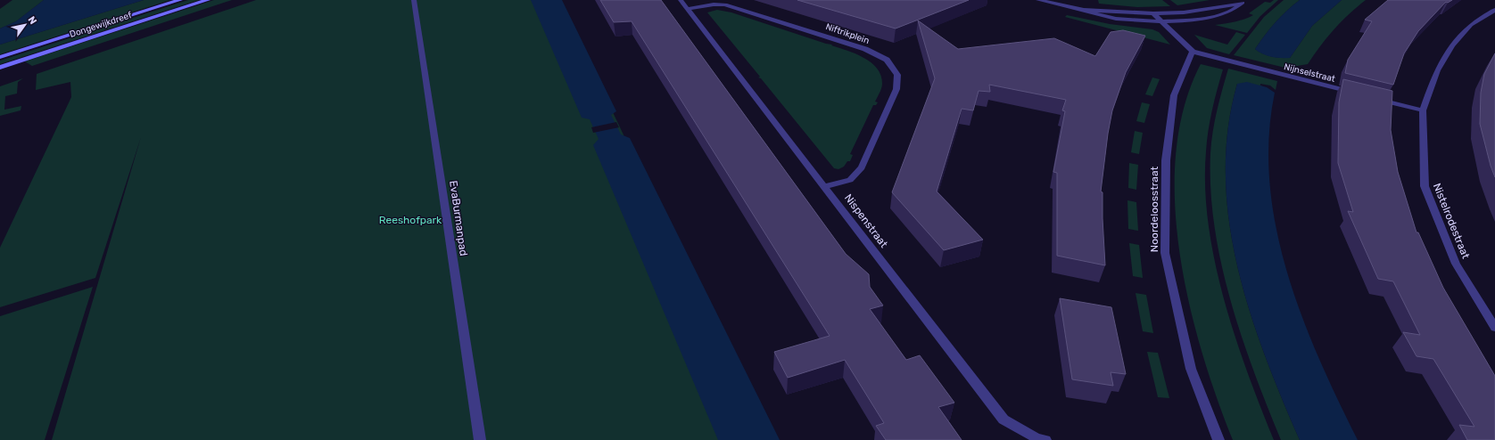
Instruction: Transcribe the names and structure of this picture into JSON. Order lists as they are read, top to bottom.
{
  "streets": {
    "street": [
      "Dongewijkdreef",
      "Niftrikplein",
      "Nijnselstraat",
      "Noordeloosstraat",
      "EvaBurmanpad",
      "Nispenstraat",
      "Nistelrodestraat"
    ]
  },
  "crossings": [
    ["Niftrikplein", "Nispenstraat"],
    ["Nijnselstraat", "Noordeloosstraat"]
  ],
  "parks": ["Reeshofpark"],
  "north": "top right"
}
